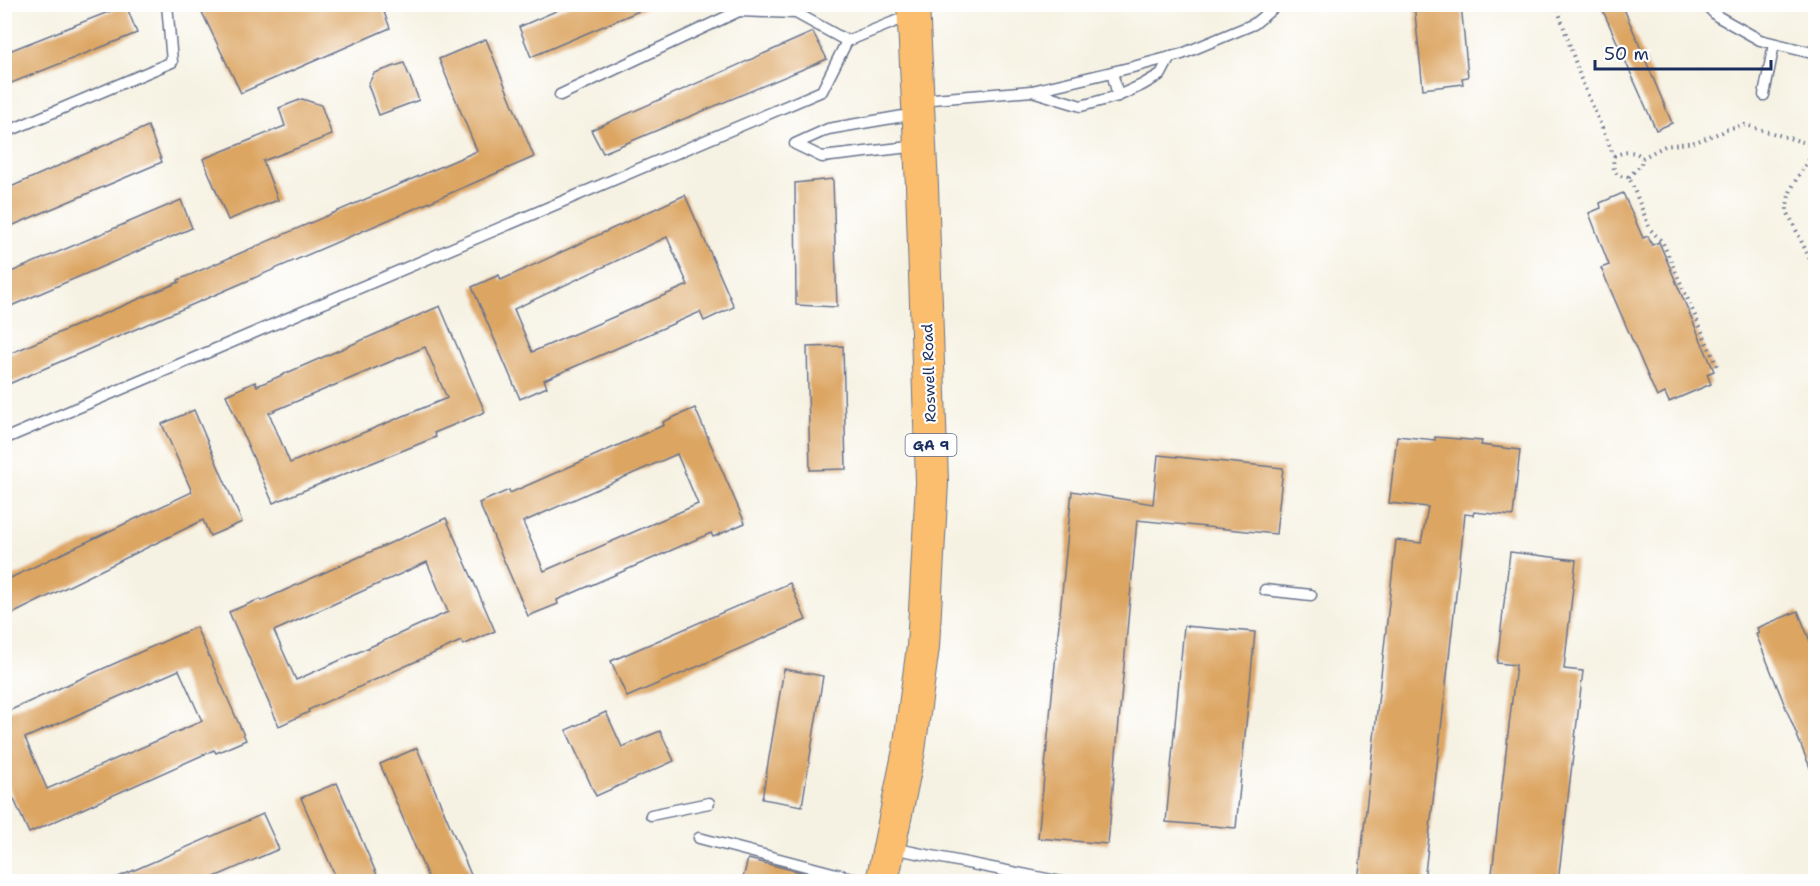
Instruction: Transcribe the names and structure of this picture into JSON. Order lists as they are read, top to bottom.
{
  "streets": {
    "main road": ["Roswell Road", "GA 9"]
  },
  "scale_bar": "50 m"
}
